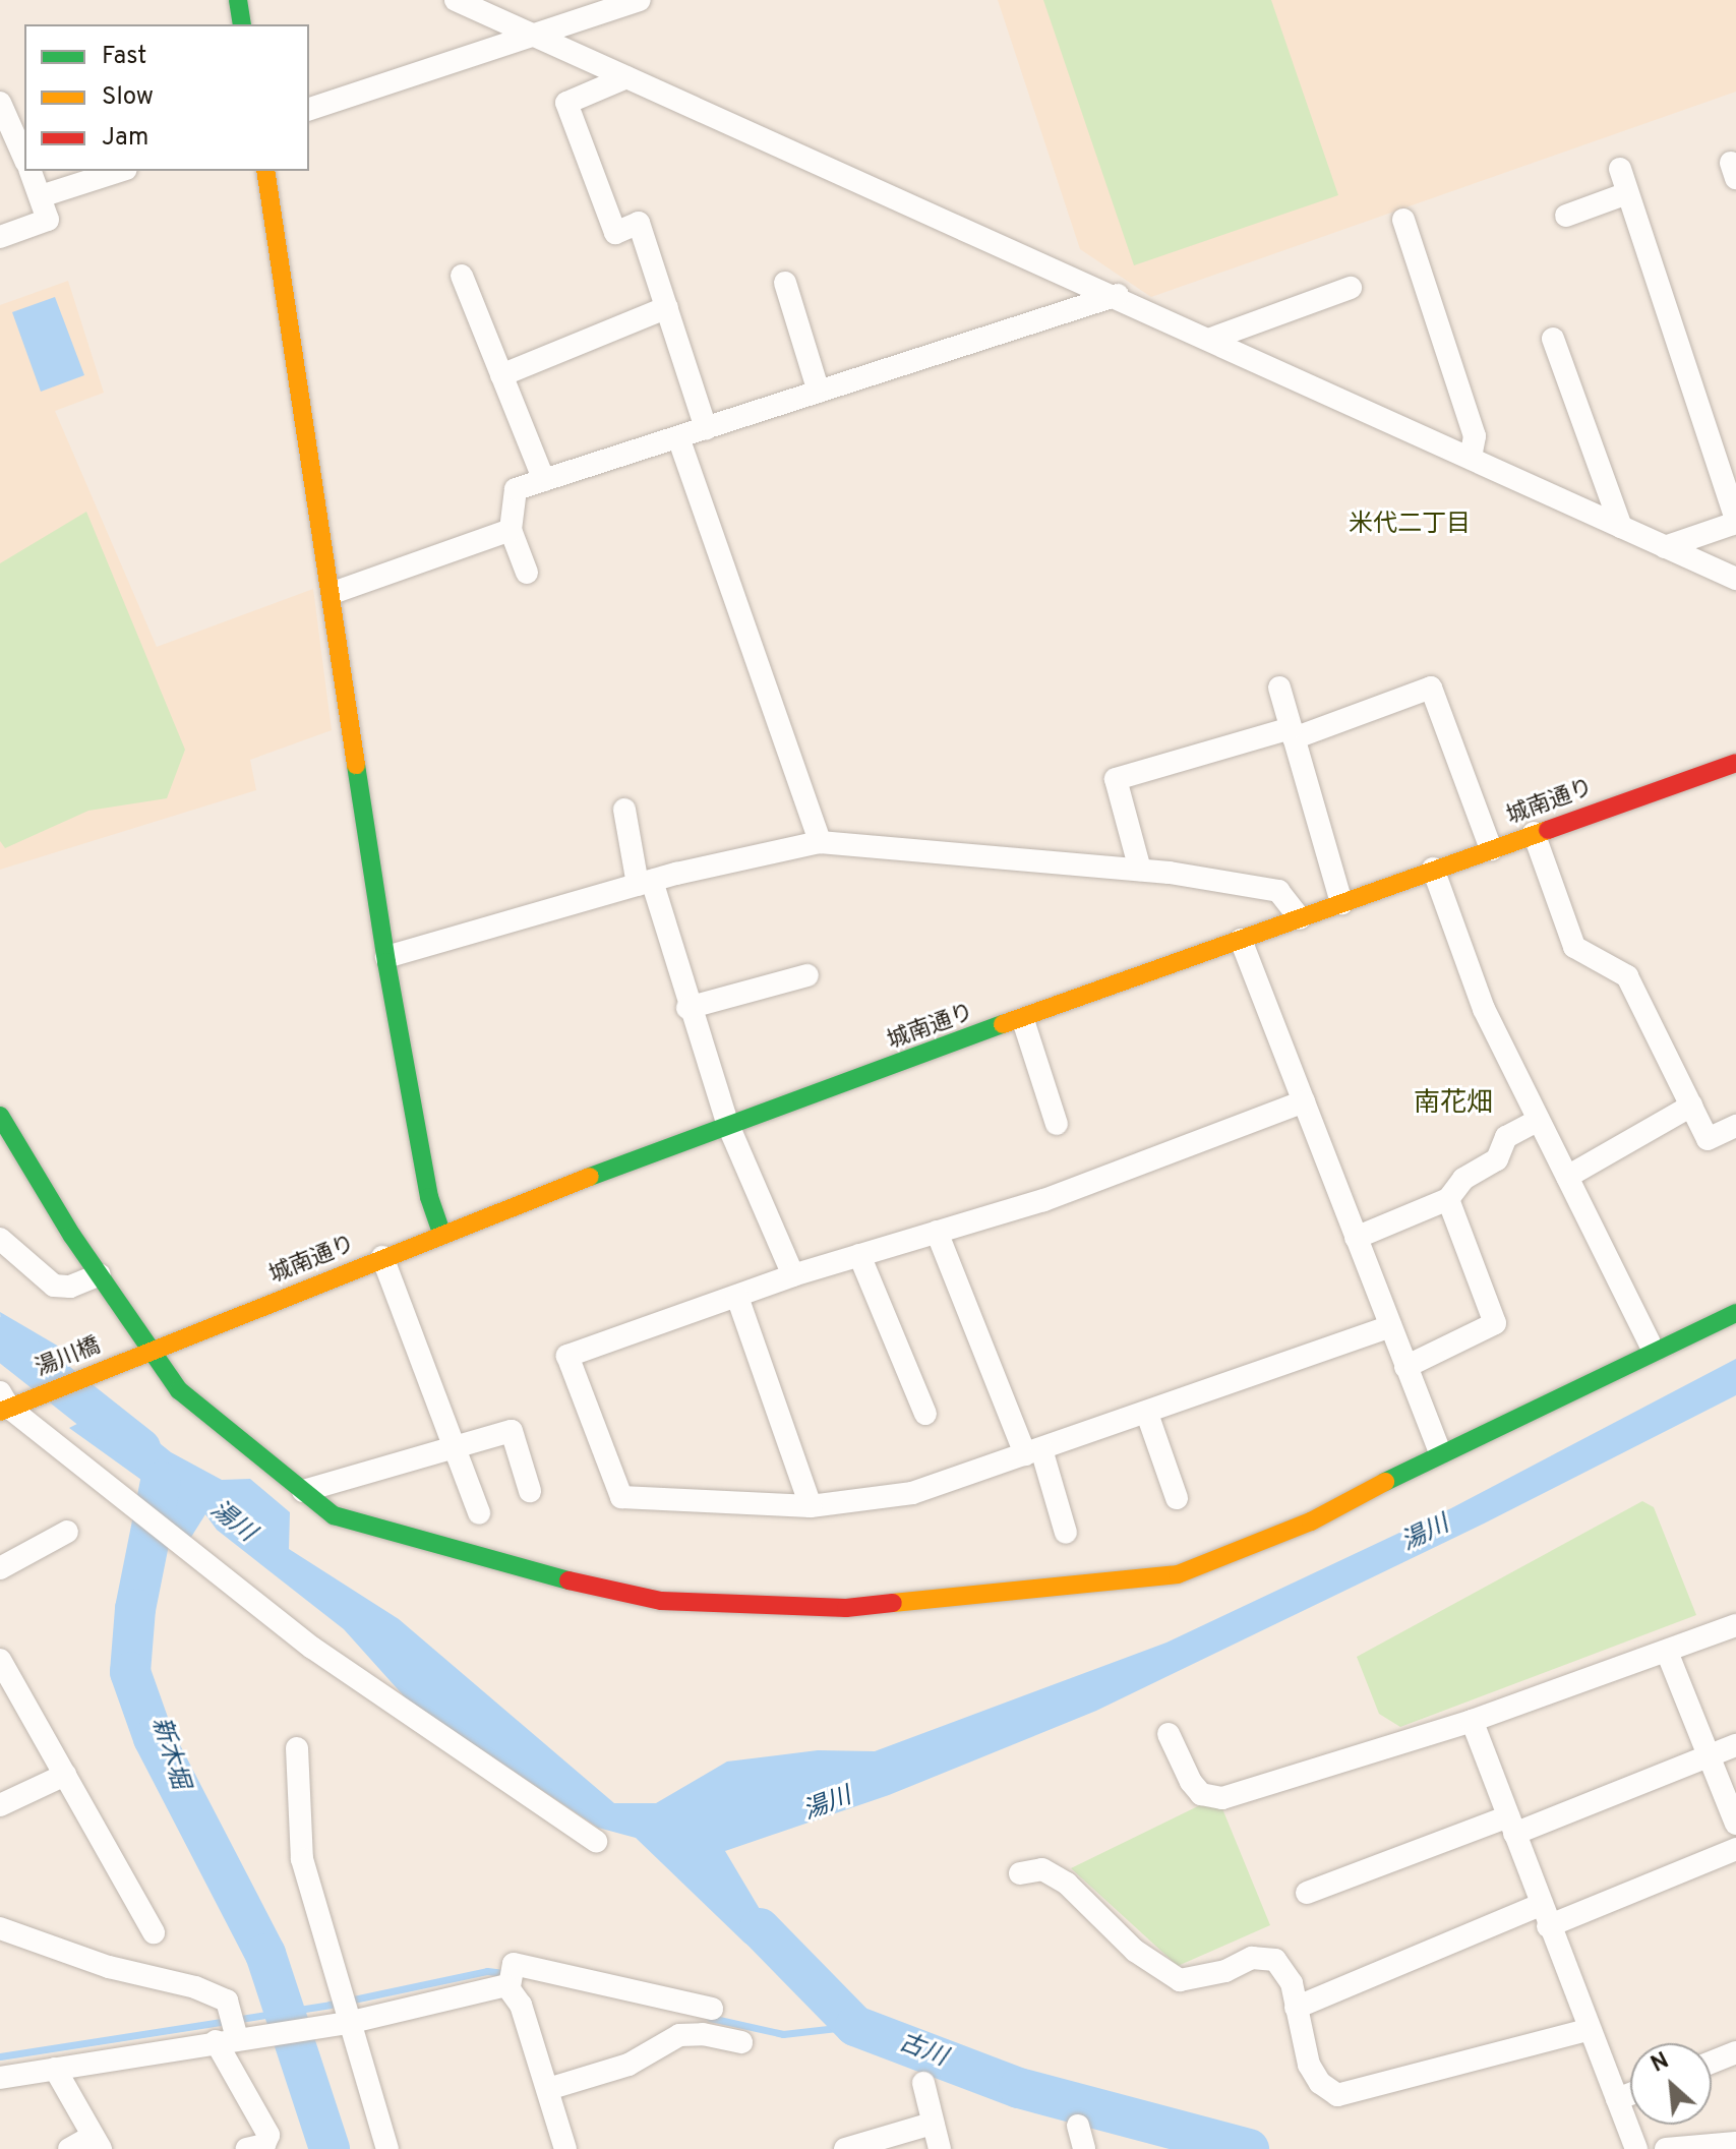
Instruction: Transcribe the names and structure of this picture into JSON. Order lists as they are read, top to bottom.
{
  "streets": {
    "street": ["城南通り", "湯川橋"]
  },
  "crossings": [
    ["城南通り", "湯川橋"]
  ],
  "districts": ["米代二丁目", "南花畑"],
  "water": ["湯川", "新木堀", "古川"],
  "legend": ["Fast", "Slow", "Jam"],
  "north": "top left"
}
